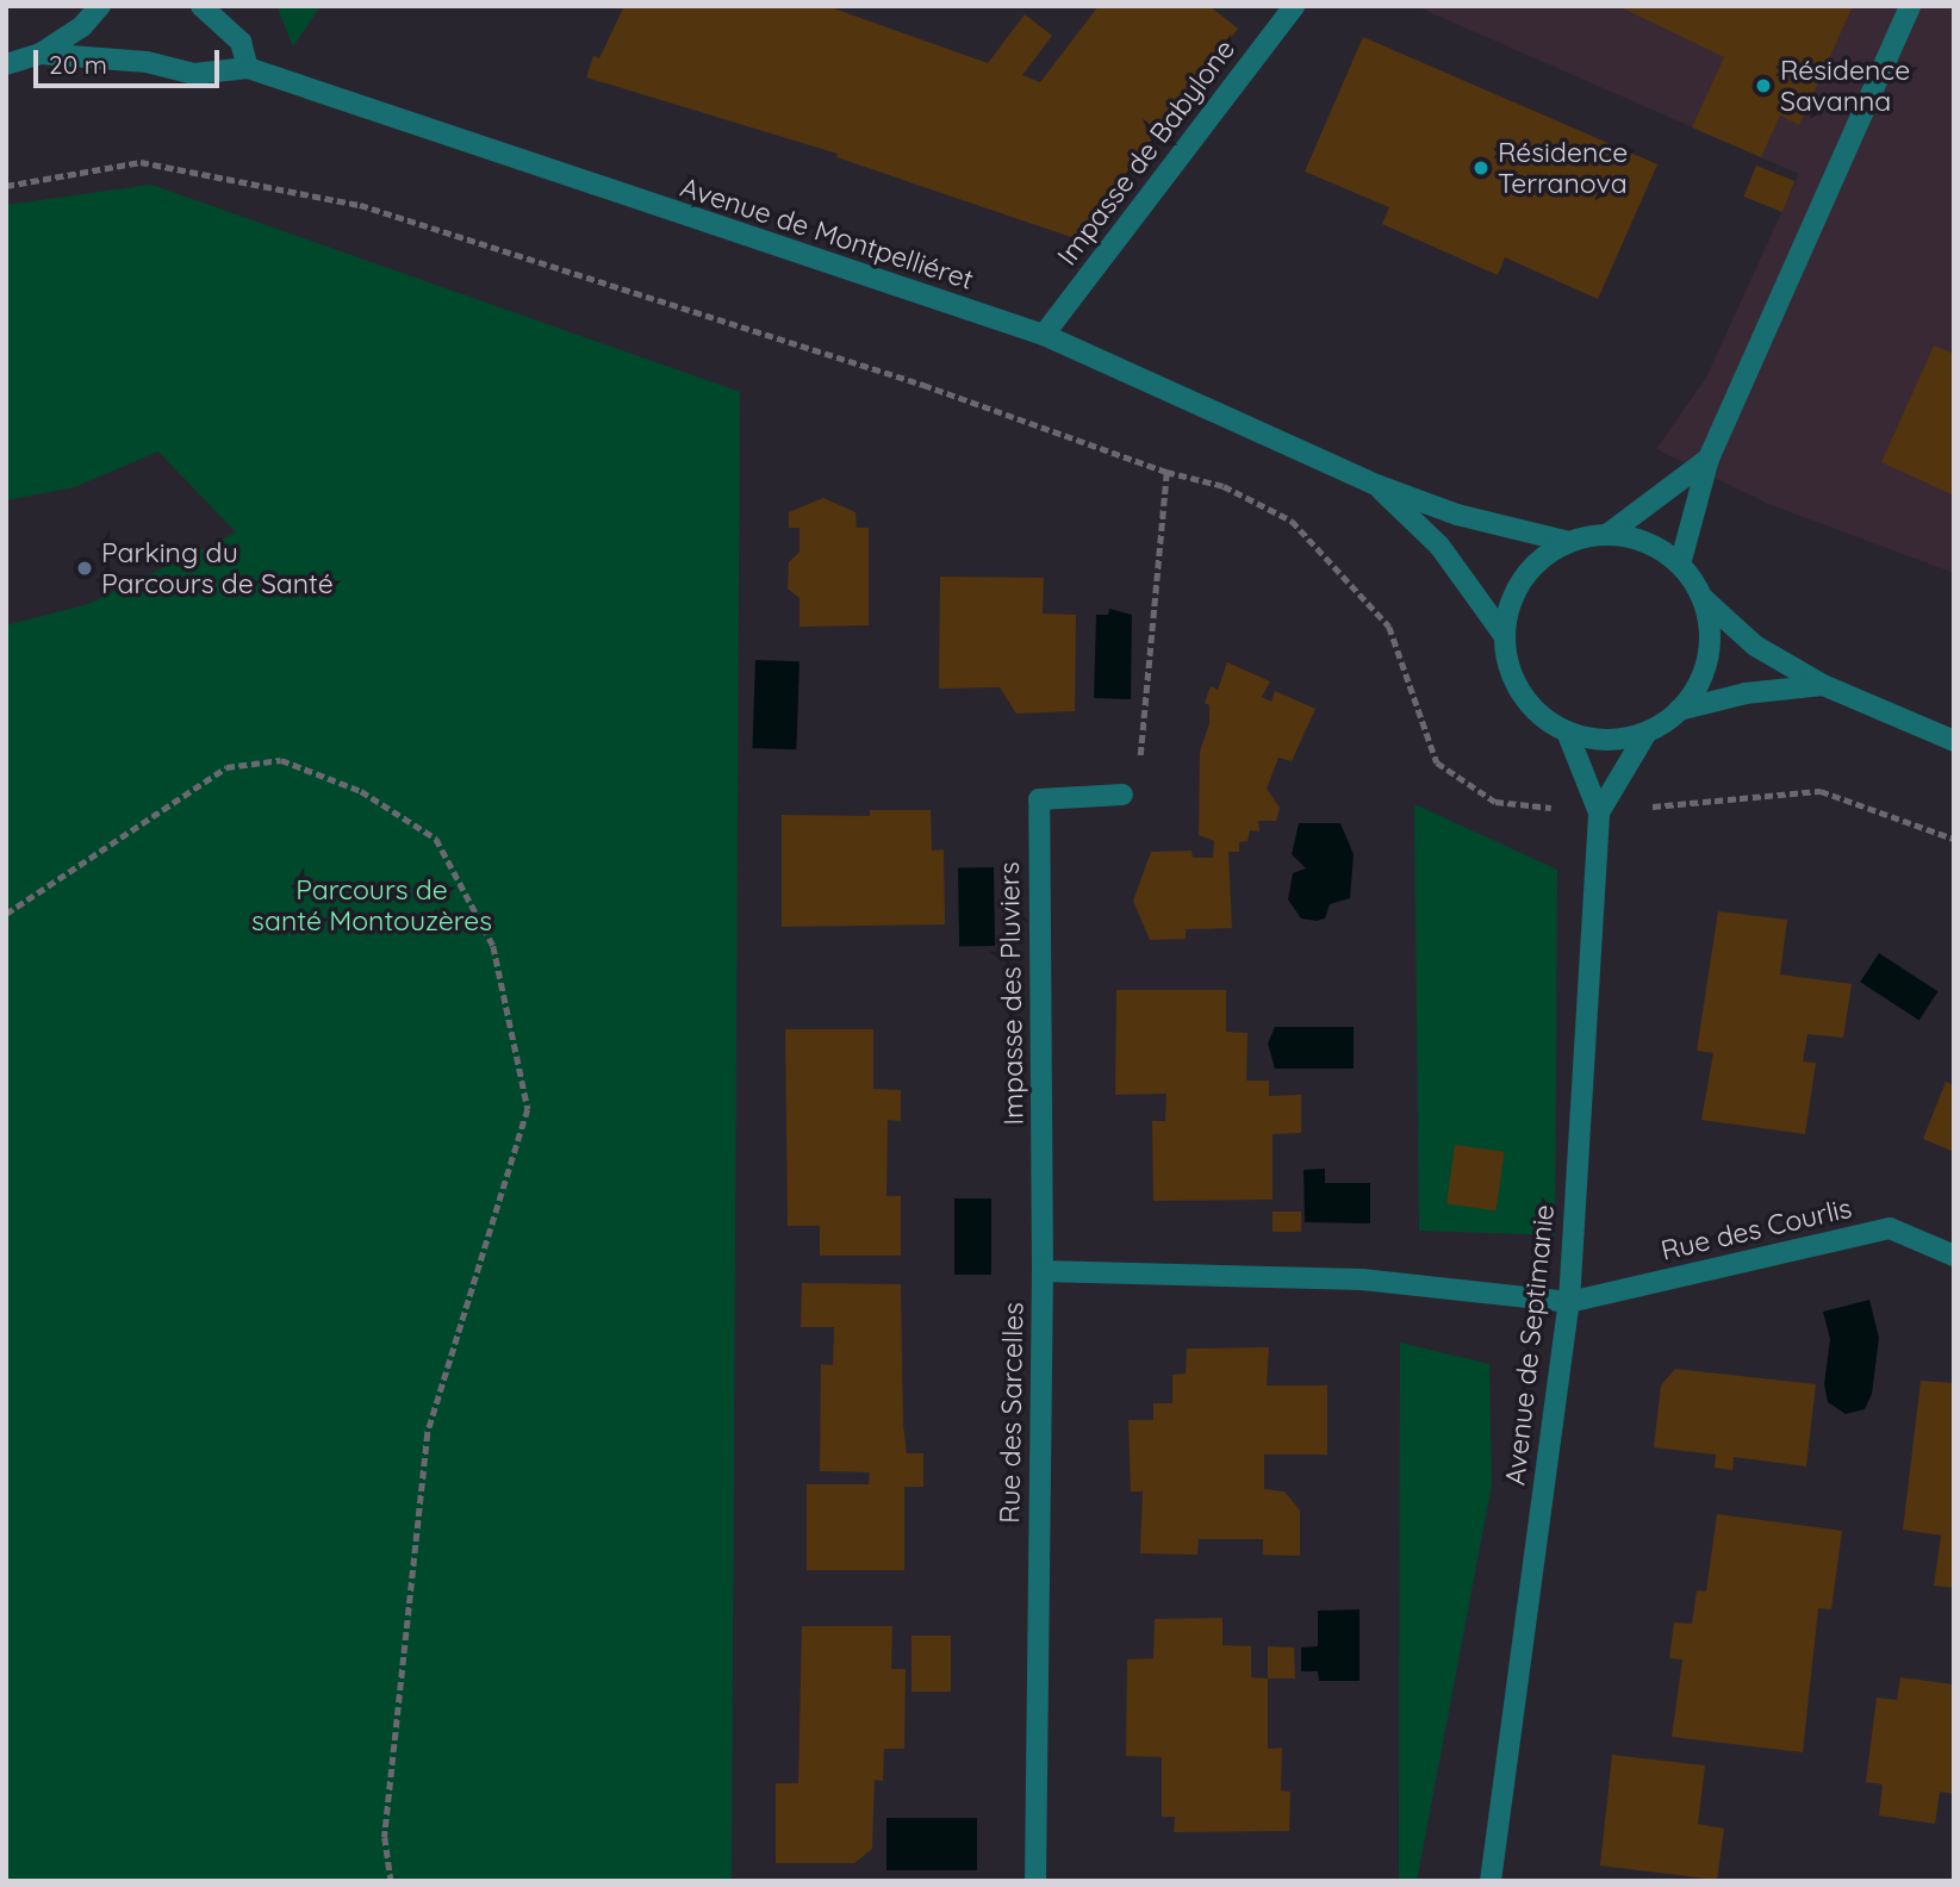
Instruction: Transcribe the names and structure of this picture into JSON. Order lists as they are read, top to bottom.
{
  "streets": {
    "street": [
      "Impasse de Babylone",
      "Avenue de Montpelliéret",
      "Impasse des Pluviers",
      "Rue des Courlis",
      "Avenue de Septimanie",
      "Rue des Sarcelles"
    ]
  },
  "crossings": [
    ["Impasse de Babylone", "Avenue de Montpelliéret"],
    ["Avenue de Montpelliéret", "Avenue de Septimanie"],
    ["Impasse des Pluviers", "Rue des Sarcelles"],
    ["Rue des Courlis", "Avenue de Septimanie"],
    ["Rue des Courlis", "Rue des Sarcelles"],
    ["Avenue de Septimanie", "Rue des Sarcelles"]
  ],
  "parks": ["Parcours de santé Montouzères"],
  "places": ["Résidence Savanna", "Résidence Terranova", "Parking du Parcours de Santé"],
  "scale_bar": "20 m"
}
